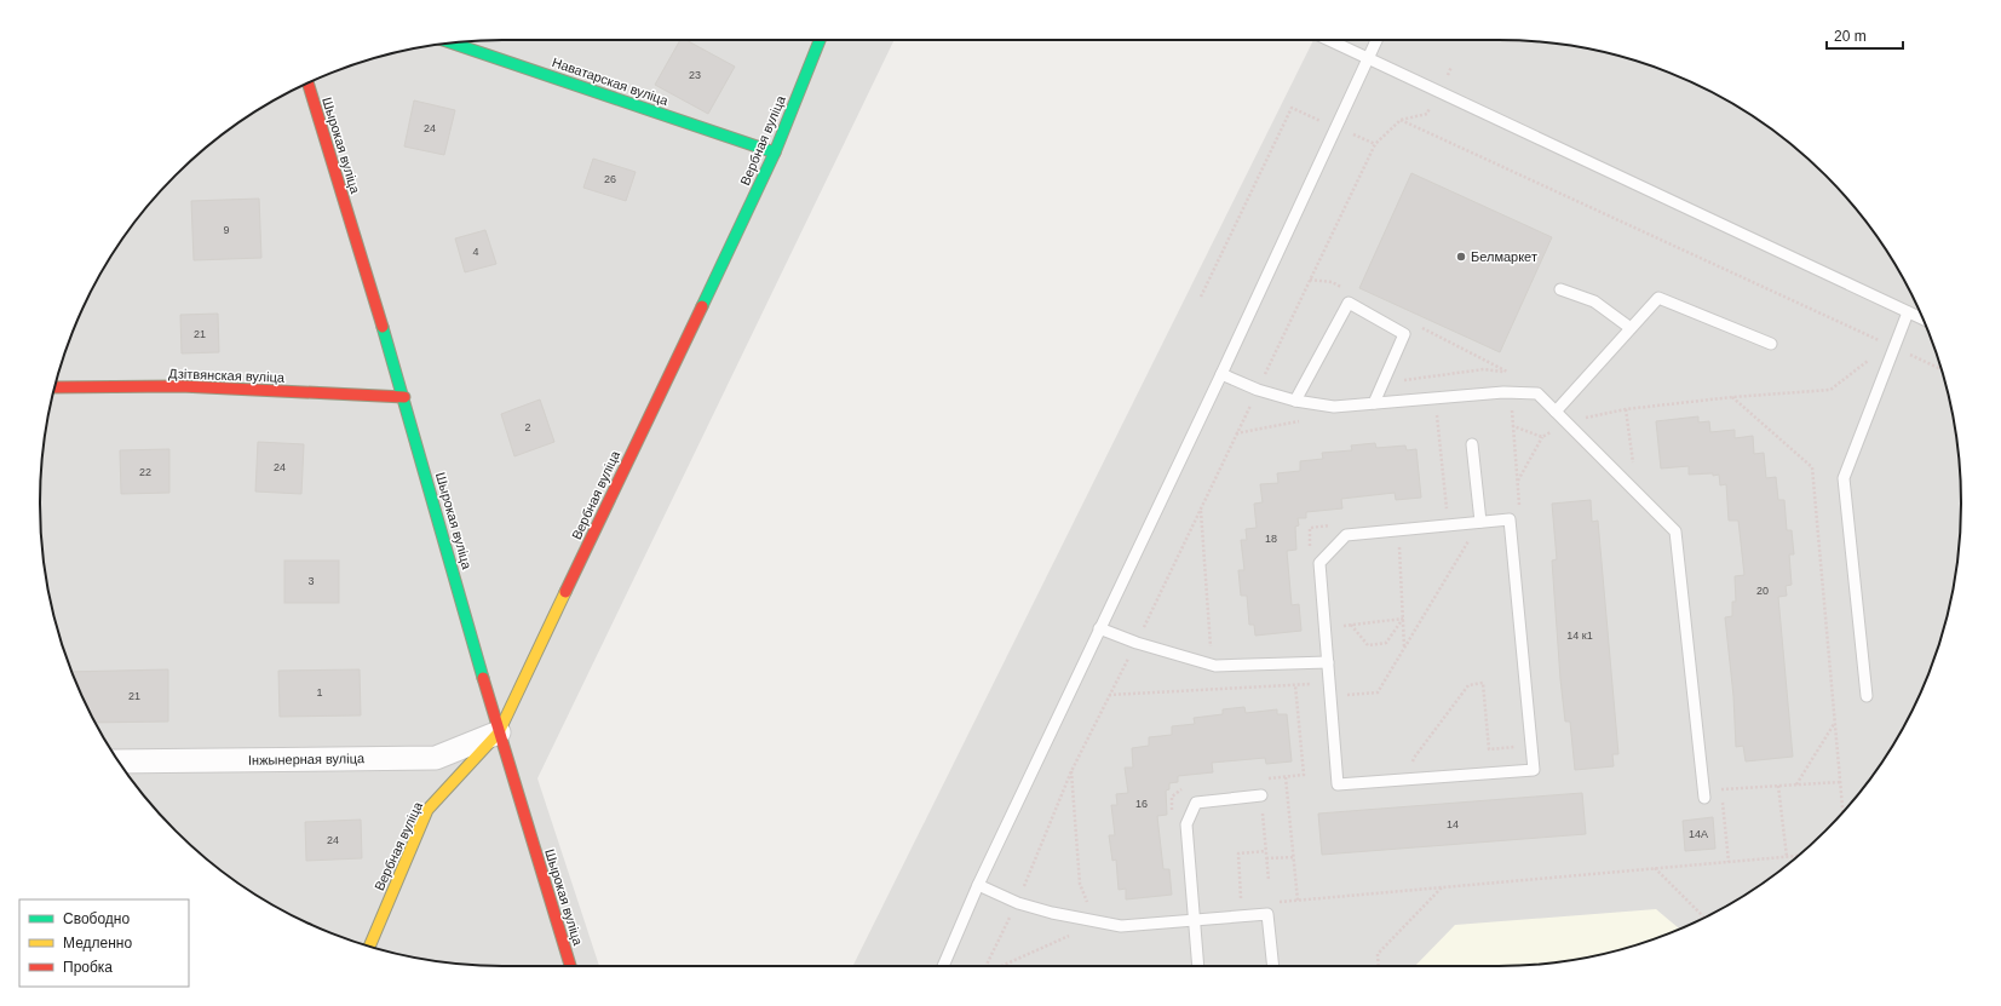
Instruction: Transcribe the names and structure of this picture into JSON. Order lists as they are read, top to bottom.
{
  "streets": {
    "street": [
      "Наватарская вуліца",
      "Вербная вуліца",
      "Шырокая вуліца",
      "Дзітвянская вуліца",
      "Інжынерная вуліца"
    ]
  },
  "crossings": [
    ["Наватарская вуліца", "Вербная вуліца"],
    ["Вербная вуліца", "Шырокая вуліца"],
    ["Вербная вуліца", "Інжынерная вуліца"],
    ["Шырокая вуліца", "Дзітвянская вуліца"],
    ["Шырокая вуліца", "Інжынерная вуліца"]
  ],
  "places": ["Белмаркет"],
  "house_numbers": [
    "23",
    "24",
    "26",
    "9",
    "4",
    "21",
    "2",
    "24",
    "22",
    "18",
    "3",
    "20",
    "14 к1",
    "1",
    "21",
    "16",
    "14",
    "14А",
    "24"
  ],
  "legend": ["Свободно", "Медленно", "Пробка"],
  "scale_bar": "20 m"
}
